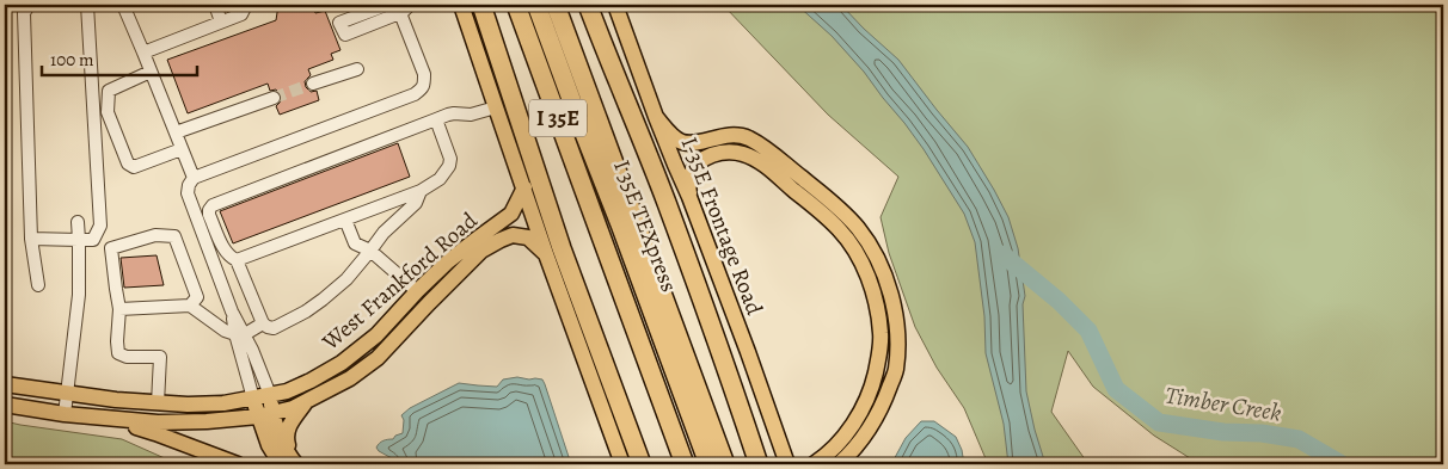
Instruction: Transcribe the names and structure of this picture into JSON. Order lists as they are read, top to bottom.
{
  "streets": {
    "highway": ["I 35E", "I 35E TEXpress"],
    "main road": ["I-35E Frontage Road", "West Frankford Road"]
  },
  "crossings": [
    ["I 35E", "I 35E TEXpress"]
  ],
  "water": ["Timber Creek"],
  "scale_bar": "100 m"
}
